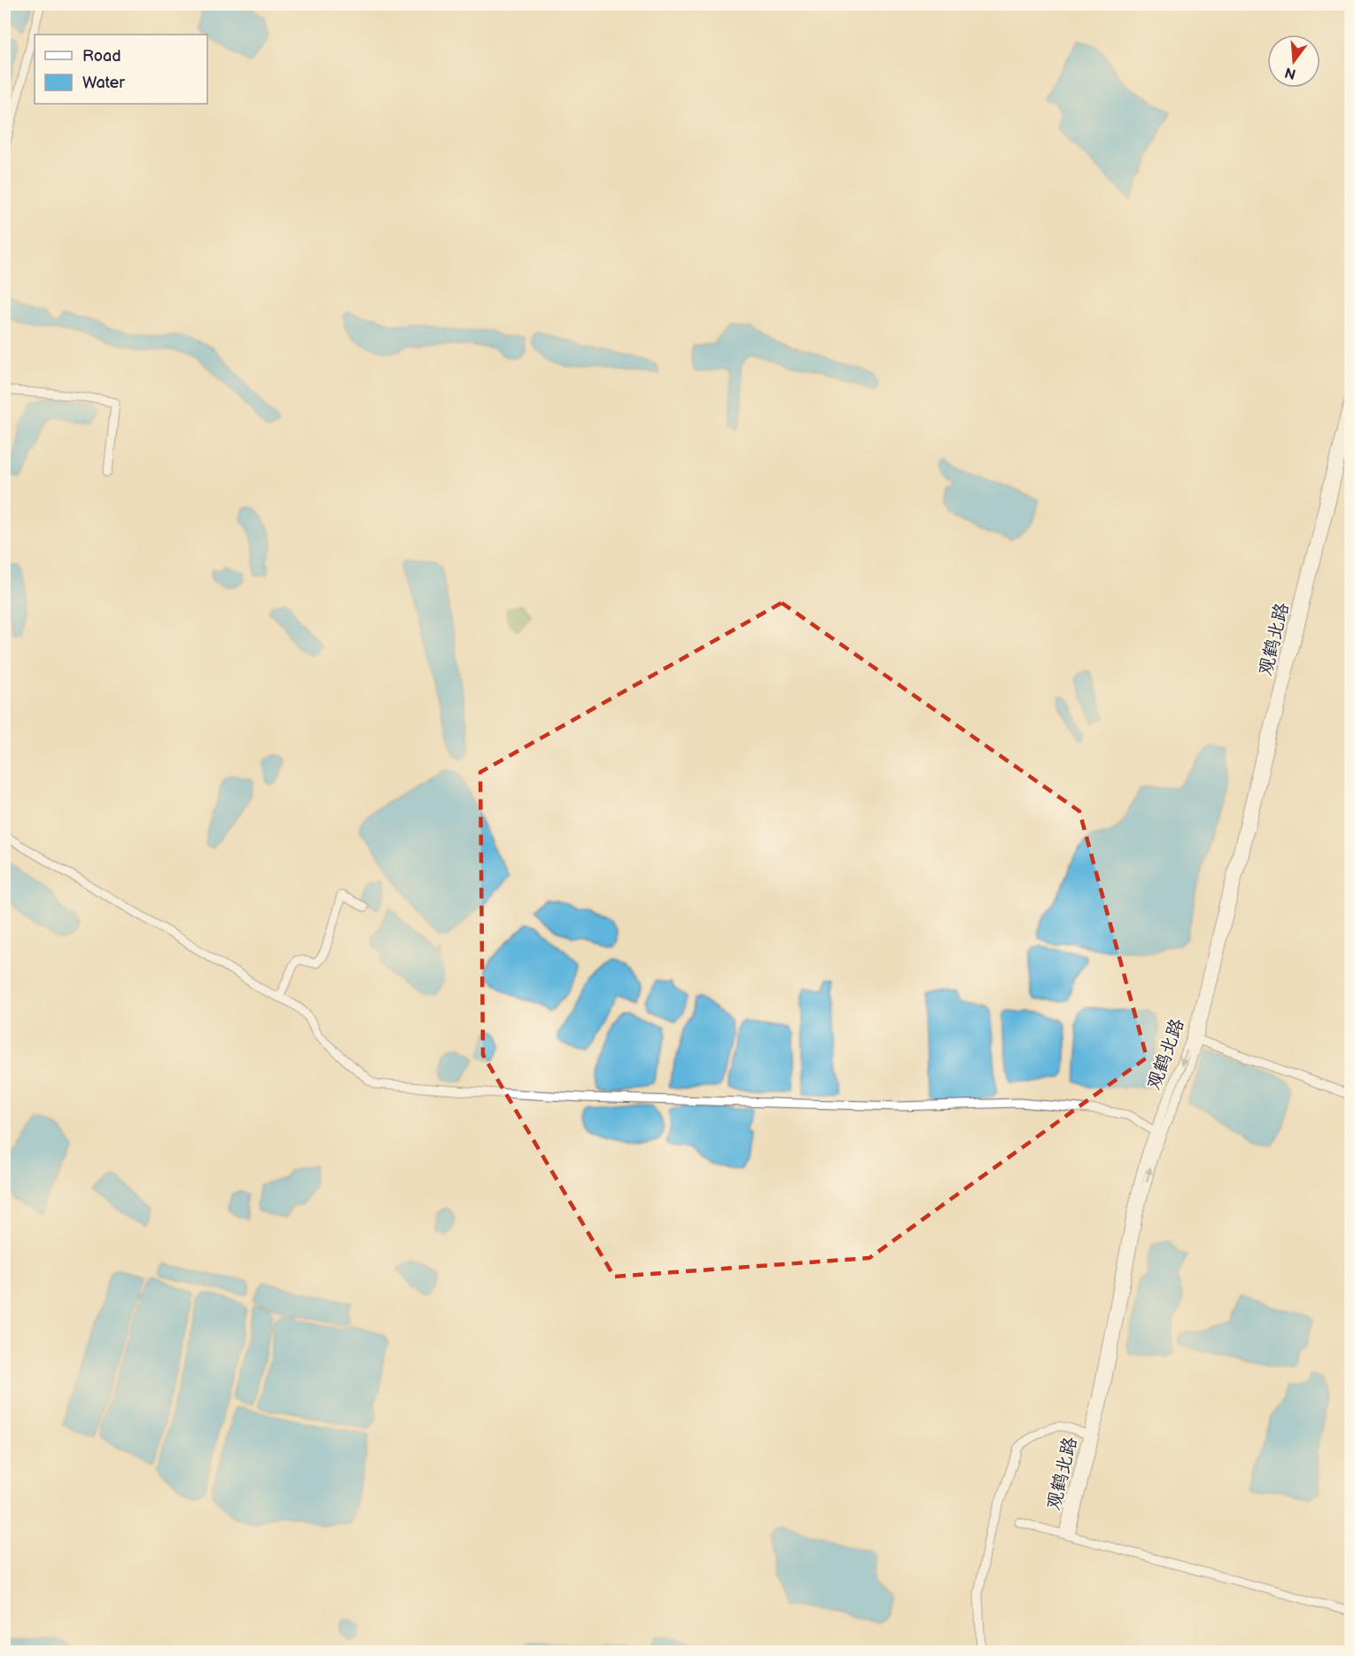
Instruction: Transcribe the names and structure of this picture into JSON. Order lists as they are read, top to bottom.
{
  "streets": {
    "street": ["观鹤北路"]
  },
  "legend": ["Road", "Water"],
  "north": "bottom"
}
